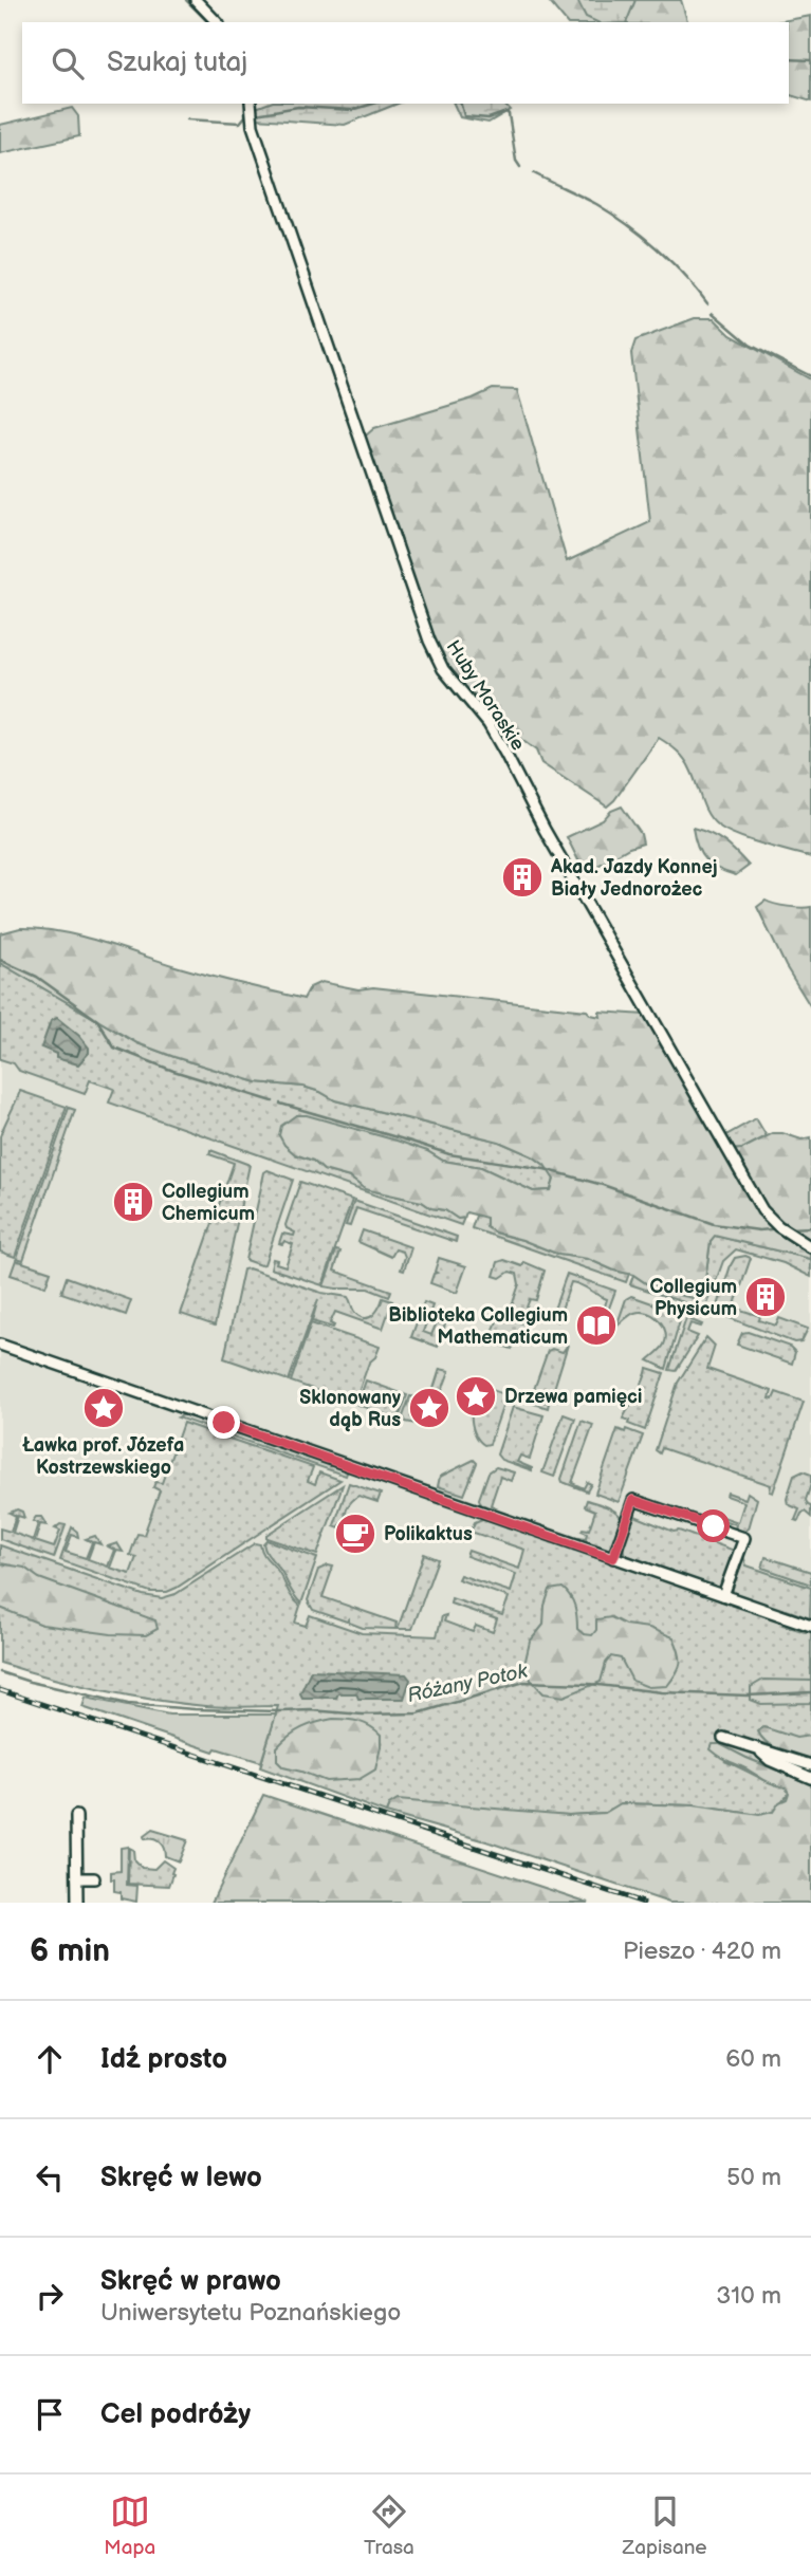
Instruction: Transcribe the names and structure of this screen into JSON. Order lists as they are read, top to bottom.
{
  "streets": {
    "street": ["Huby Moraskie"]
  },
  "water": ["Różany Potok"],
  "places": {
    "building": ["Akad. Jazdy Konnej Biały Jednorożec", "Collegium Chemicum", "Collegium Physicum"],
    "library": ["Biblioteka Collegium Mathematicum"],
    "place": ["Drzewa pamięci", "Ławka prof. Józefa Kostrzewskiego", "Sklonowany dąb Rus"],
    "cafe": ["Polikaktus"]
  },
  "page": {
    "search": "Szukaj tutaj",
    "heading": ["6 min", "Pieszo · 420 m"],
    "list": [
      ["Idź prosto", "60 m"],
      ["Skręć w lewo", "50 m"],
      ["Skręć w prawo", "Uniwersytetu Poznańskiego", "310 m"],
      "Cel podróży"
    ],
    "nav": ["Mapa", "Trasa", "Zapisane"]
  }
}
